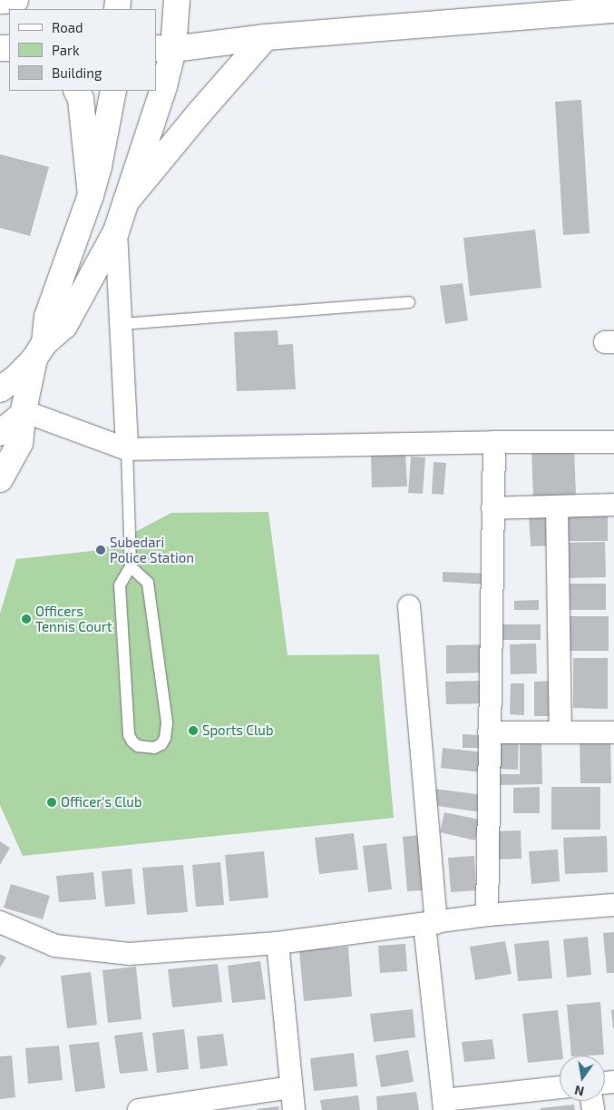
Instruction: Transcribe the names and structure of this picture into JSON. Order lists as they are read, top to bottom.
{
  "places": [
    "Subedari Police Station",
    "Officers Tennis Court",
    "Sports Club",
    "Officer's Club"
  ],
  "legend": ["Road", "Park", "Building"],
  "north": "bottom"
}
